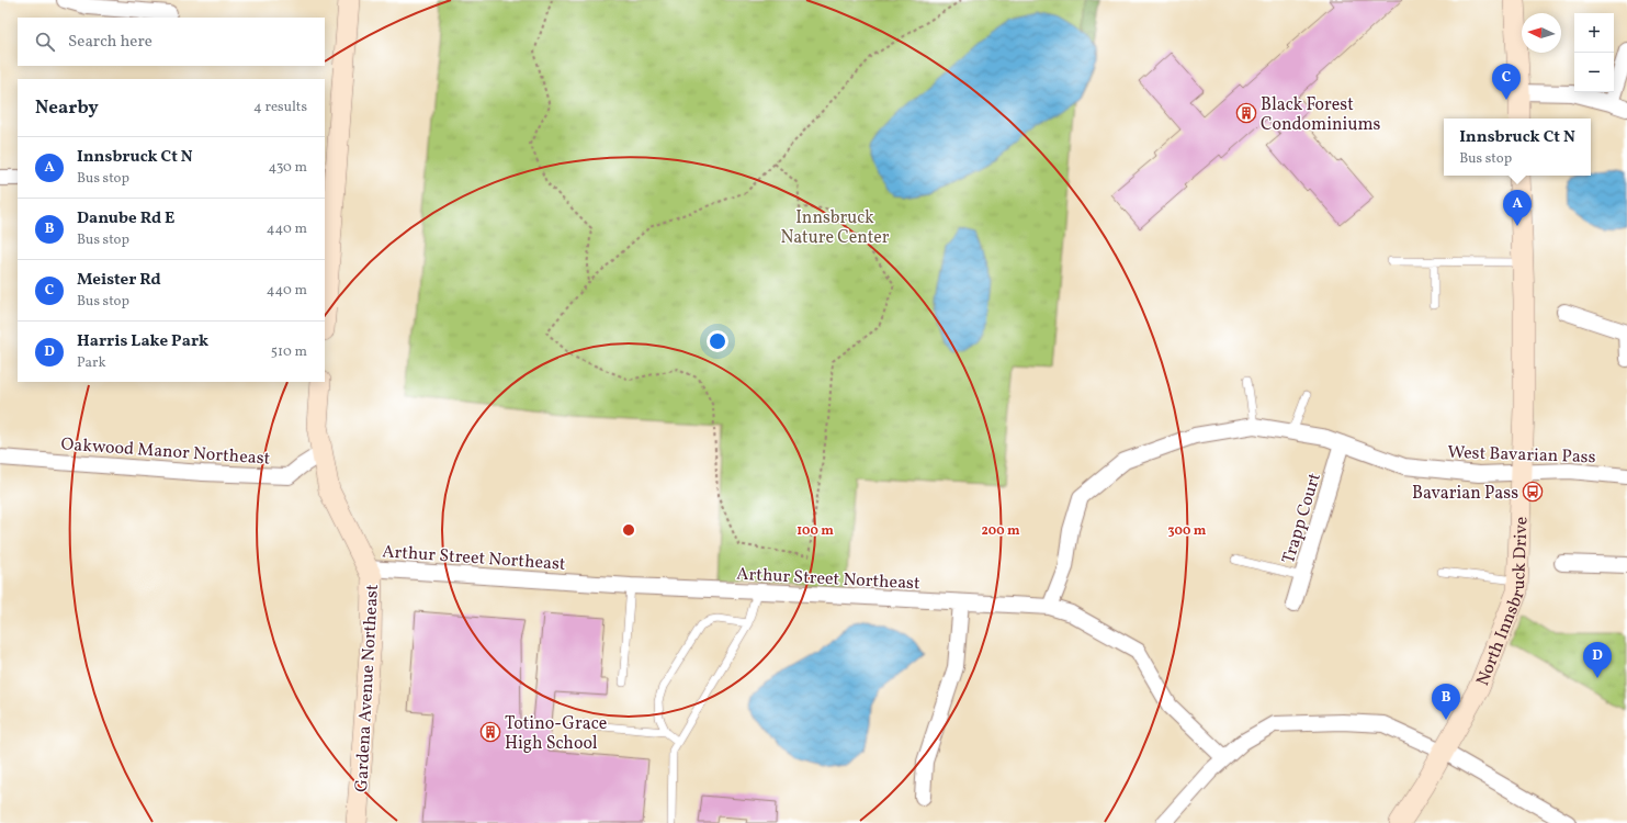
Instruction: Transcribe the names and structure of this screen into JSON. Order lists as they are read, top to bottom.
{
  "streets": {
    "street": [
      "Oakwood Manor Northeast",
      "West Bavarian Pass",
      "Trapp Court",
      "Arthur Street Northeast",
      "North Innsbruck Drive",
      "Gardena Avenue Northeast"
    ]
  },
  "crossings": [
    ["Oakwood Manor Northeast", "Gardena Avenue Northeast"],
    ["West Bavarian Pass", "Trapp Court"],
    ["West Bavarian Pass", "Arthur Street Northeast"],
    ["West Bavarian Pass", "North Innsbruck Drive"],
    ["Arthur Street Northeast", "Gardena Avenue Northeast"]
  ],
  "parks": ["Innsbruck Nature Center"],
  "places": {
    "building": ["Black Forest Condominiums", "Totino-Grace High School"],
    "bus stop": ["Bavarian Pass"]
  },
  "north": "left",
  "page": {
    "map_buttons": ["+", "−"],
    "search": "Search here",
    "pins": [
      "C",
      "A",
      "D",
      "B"
    ],
    "heading": ["Nearby", "4 results"],
    "popup": ["Innsbruck Ct N", "Bus stop"],
    "list": [
      {
        "mark": "A",
        "name": "Innsbruck Ct N",
        "note": "Bus stop",
        "value": "430 m"
      },
      {
        "mark": "B",
        "name": "Danube Rd E",
        "note": "Bus stop",
        "value": "440 m"
      },
      {
        "mark": "C",
        "name": "Meister Rd",
        "note": "Bus stop",
        "value": "440 m"
      },
      {
        "mark": "D",
        "name": "Harris Lake Park",
        "note": "Park",
        "value": "510 m"
      }
    ]
  },
  "rings": ["100 m", "200 m", "300 m"]
}
